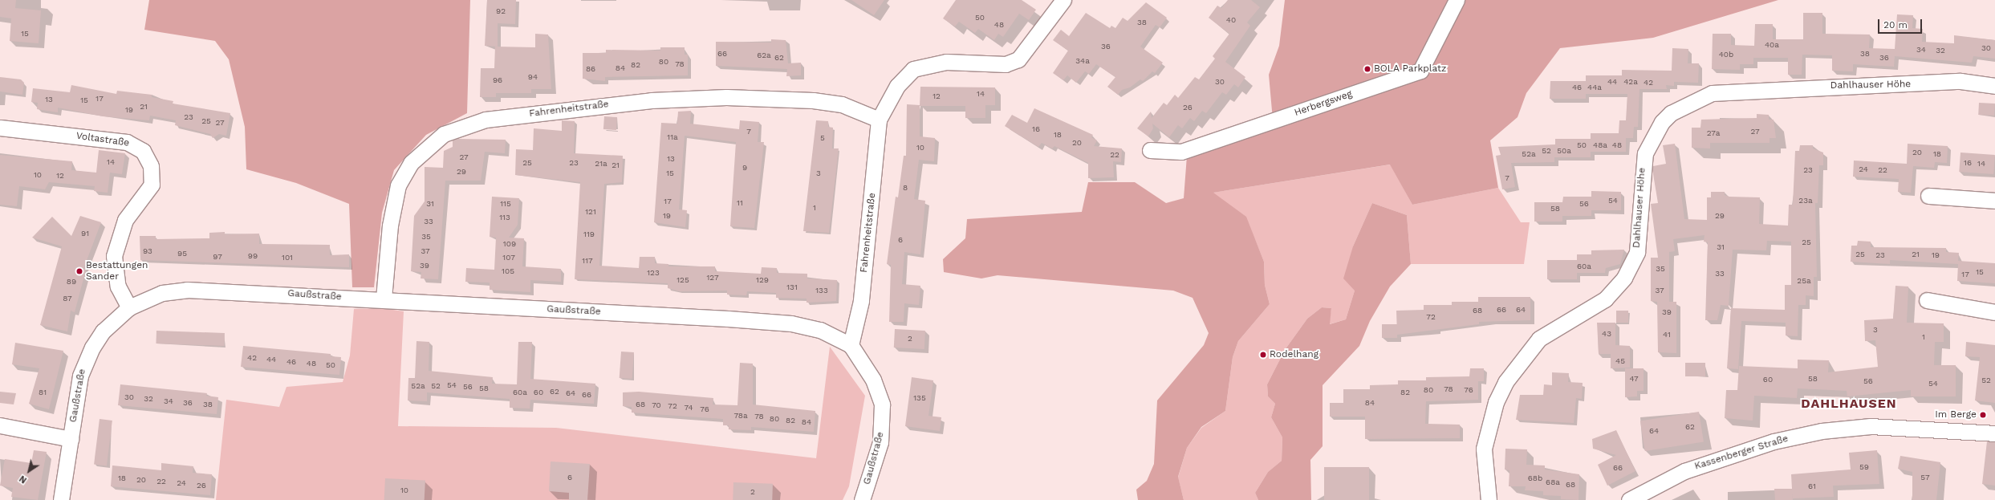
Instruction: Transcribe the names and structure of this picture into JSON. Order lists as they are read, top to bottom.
{
  "streets": {
    "street": [
      "Dahlhauser Höhe",
      "Herbergsweg",
      "Fahrenheitstraße",
      "Voltastraße",
      "Gaußstraße",
      "Kassenberger Straße"
    ]
  },
  "crossings": [
    ["Fahrenheitstraße", "Gaußstraße"],
    ["Voltastraße", "Gaußstraße"]
  ],
  "districts": ["DAHLHAUSEN"],
  "places": [
    "BOLA Parkplatz",
    "Bestattungen Sander",
    "Rodelhang",
    "Im Berge"
  ],
  "house_numbers": [
    "92",
    "50",
    "40",
    "38",
    "48",
    "15",
    "40a",
    "36",
    "30",
    "34",
    "32",
    "66",
    "38",
    "40b",
    "62a",
    "62",
    "36",
    "34a",
    "80",
    "78",
    "82",
    "84",
    "86",
    "94",
    "96",
    "30",
    "44",
    "42a",
    "42",
    "46",
    "44a",
    "14",
    "12",
    "17",
    "13",
    "15",
    "21",
    "26",
    "19",
    "23",
    "25",
    "27",
    "16",
    "7",
    "27",
    "27a",
    "18",
    "11a",
    "5",
    "20",
    "50",
    "48a",
    "48",
    "10",
    "52",
    "50a",
    "20",
    "52a",
    "18",
    "22",
    "27",
    "13",
    "14",
    "25",
    "23",
    "16",
    "21a",
    "14",
    "21",
    "9",
    "24",
    "23",
    "22",
    "29",
    "15",
    "3",
    "10",
    "12",
    "7",
    "8",
    "54",
    "23a",
    "17",
    "11",
    "31",
    "115",
    "56",
    "1",
    "58",
    "121",
    "19",
    "29",
    "113",
    "33",
    "91",
    "119",
    "35",
    "6",
    "25",
    "109",
    "31",
    "93",
    "37",
    "95",
    "25",
    "21",
    "23",
    "19",
    "99",
    "97",
    "101",
    "107",
    "117",
    "39",
    "60a",
    "35",
    "105",
    "15",
    "123",
    "33",
    "17",
    "127",
    "125",
    "129",
    "25a",
    "89",
    "131",
    "133",
    "37",
    "87",
    "66",
    "64",
    "68",
    "39",
    "72",
    "3",
    "43",
    "41",
    "1",
    "2",
    "42",
    "44",
    "45",
    "46",
    "48",
    "50",
    "47",
    "58",
    "60",
    "52",
    "56",
    "54",
    "54",
    "52a",
    "52",
    "56",
    "58",
    "78",
    "80",
    "76",
    "62",
    "81",
    "60a",
    "60",
    "82",
    "64",
    "66",
    "30",
    "135",
    "32",
    "34",
    "36",
    "84",
    "38",
    "68",
    "70",
    "72",
    "74",
    "76",
    "78a",
    "78",
    "80",
    "82",
    "84",
    "62",
    "64",
    "59",
    "66",
    "6",
    "57",
    "18",
    "68b",
    "20",
    "22",
    "68a",
    "24",
    "68",
    "26",
    "61",
    "10",
    "2"
  ],
  "scale_bar": "20 m",
  "north": "bottom left"
}
